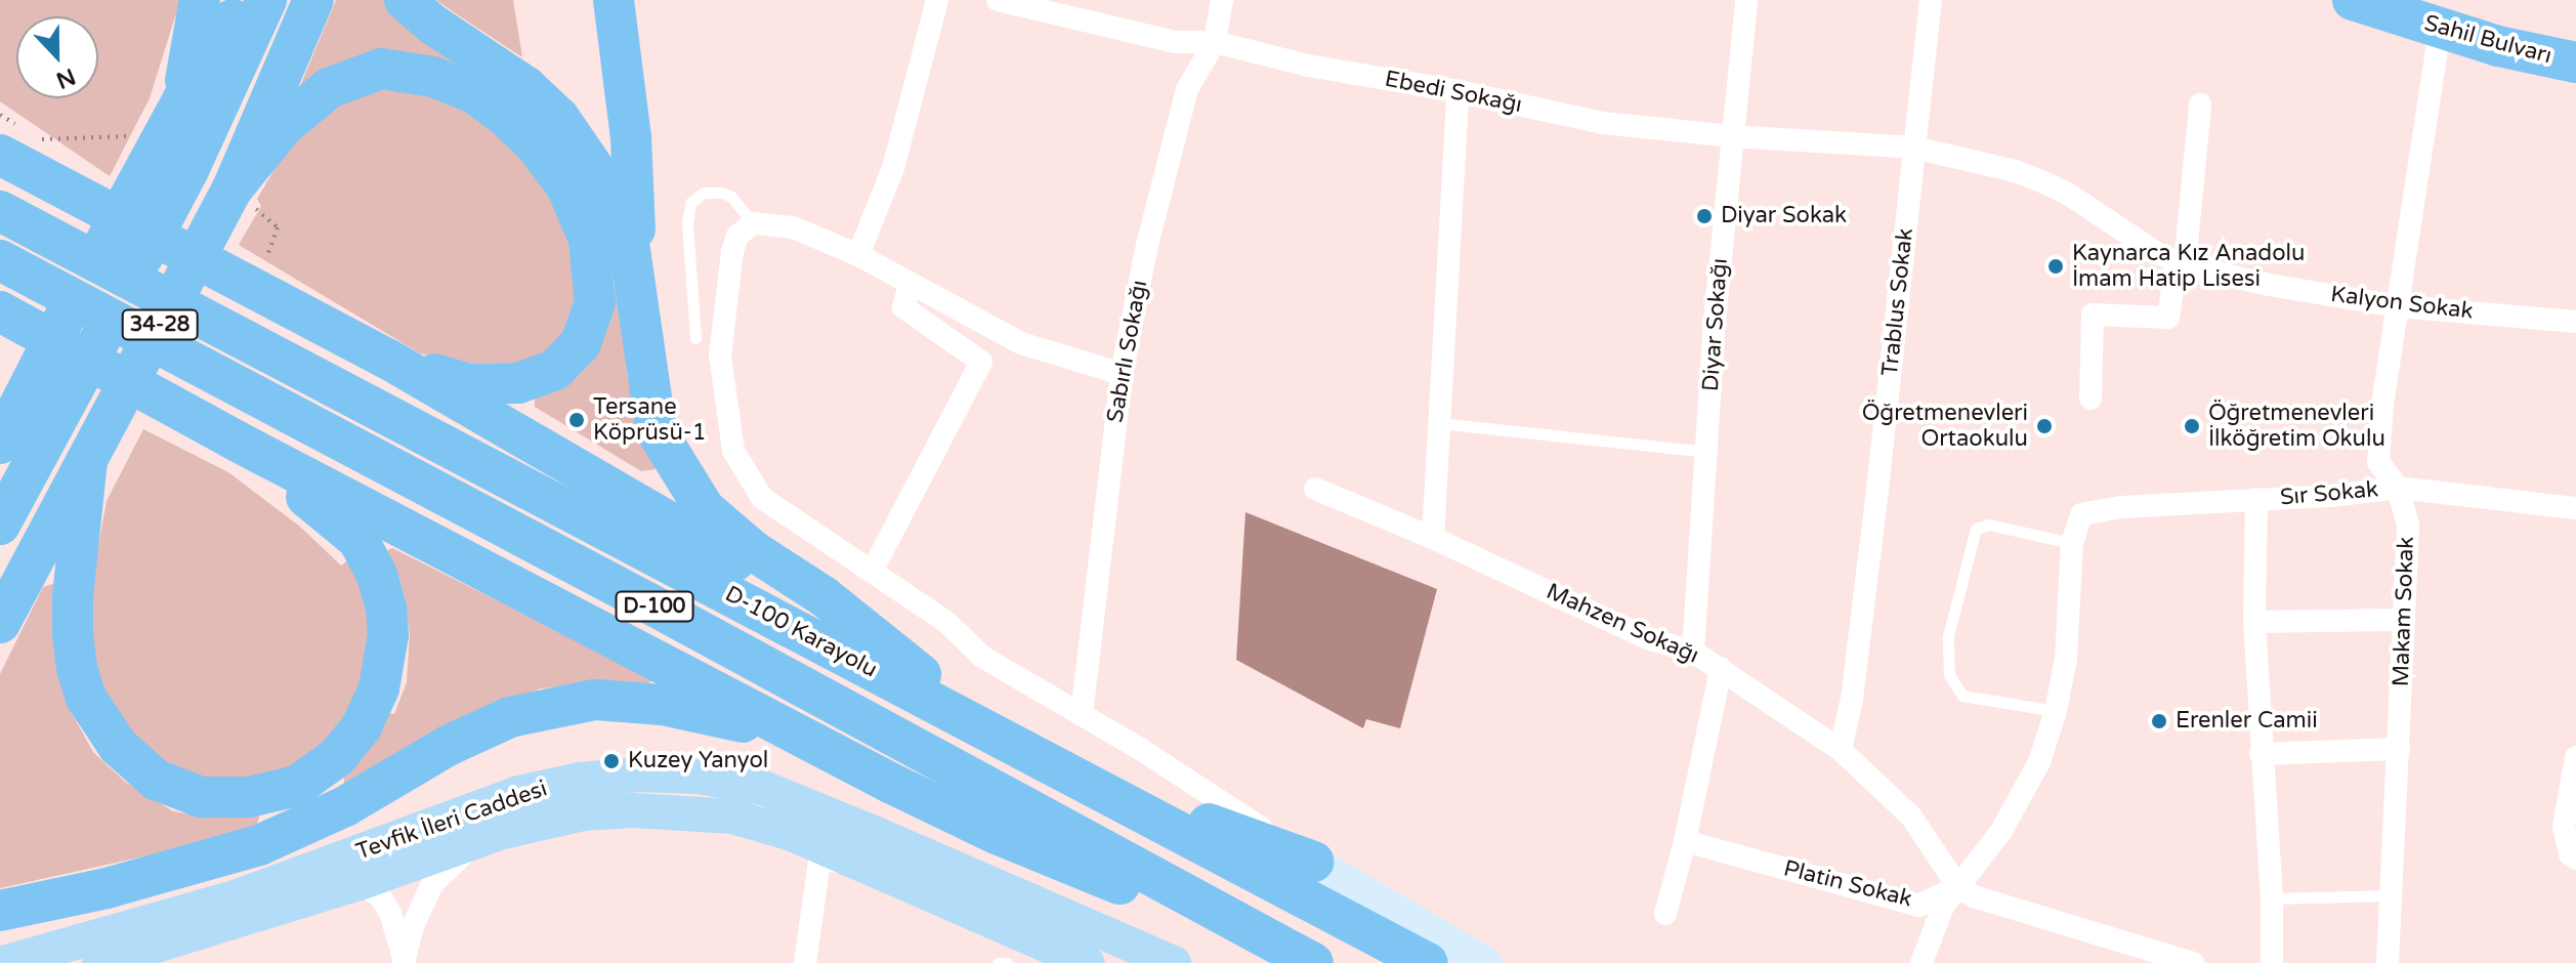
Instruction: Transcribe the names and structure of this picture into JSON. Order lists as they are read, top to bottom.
{
  "streets": {
    "highway": [
      "Sahil Bulvarı",
      "34-28",
      "D-100",
      "D-100 Karayolu"
    ],
    "main road": ["Tevfik İleri Caddesi"],
    "street": [
      "Ebedi Sokağı",
      "Trablus Sokak",
      "Kalyon Sokak",
      "Diyar Sokağı",
      "Sabırlı Sokağı",
      "Sır Sokak",
      "Makam Sokak",
      "Mahzen Sokağı",
      "Platin Sokak"
    ]
  },
  "crossings": [
    ["Sahil Bulvarı", "Makam Sokak"],
    ["Ebedi Sokağı", "Trablus Sokak"],
    ["Ebedi Sokağı", "Kalyon Sokak"],
    ["Ebedi Sokağı", "Diyar Sokağı"],
    ["Ebedi Sokağı", "Sabırlı Sokağı"],
    ["Trablus Sokak", "Kalyon Sokak"],
    ["Trablus Sokak", "Mahzen Sokağı"],
    ["Kalyon Sokak", "Makam Sokak"],
    ["Diyar Sokağı", "Mahzen Sokağı"],
    ["Sır Sokak", "Makam Sokak"],
    ["Mahzen Sokağı", "Platin Sokak"]
  ],
  "places": [
    "Diyar Sokak",
    "Kaynarca Kız Anadolu İmam Hatip Lisesi",
    "Tersane Köprüsü-1",
    "Öğretmenevleri Ortaokulu",
    "Öğretmenevleri İlköğretim Okulu",
    "Erenler Camii",
    "Kuzey Yanyol"
  ],
  "north": "bottom"
}
